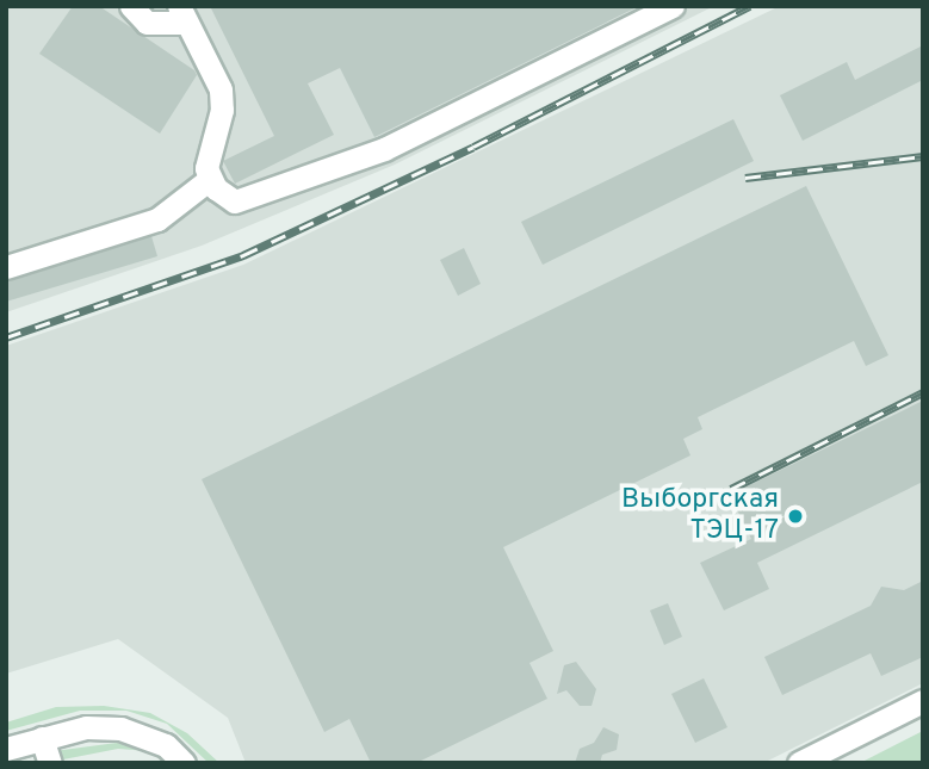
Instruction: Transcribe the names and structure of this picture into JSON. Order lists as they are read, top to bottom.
{
  "places": ["Выборгская ТЭЦ-17"]
}
